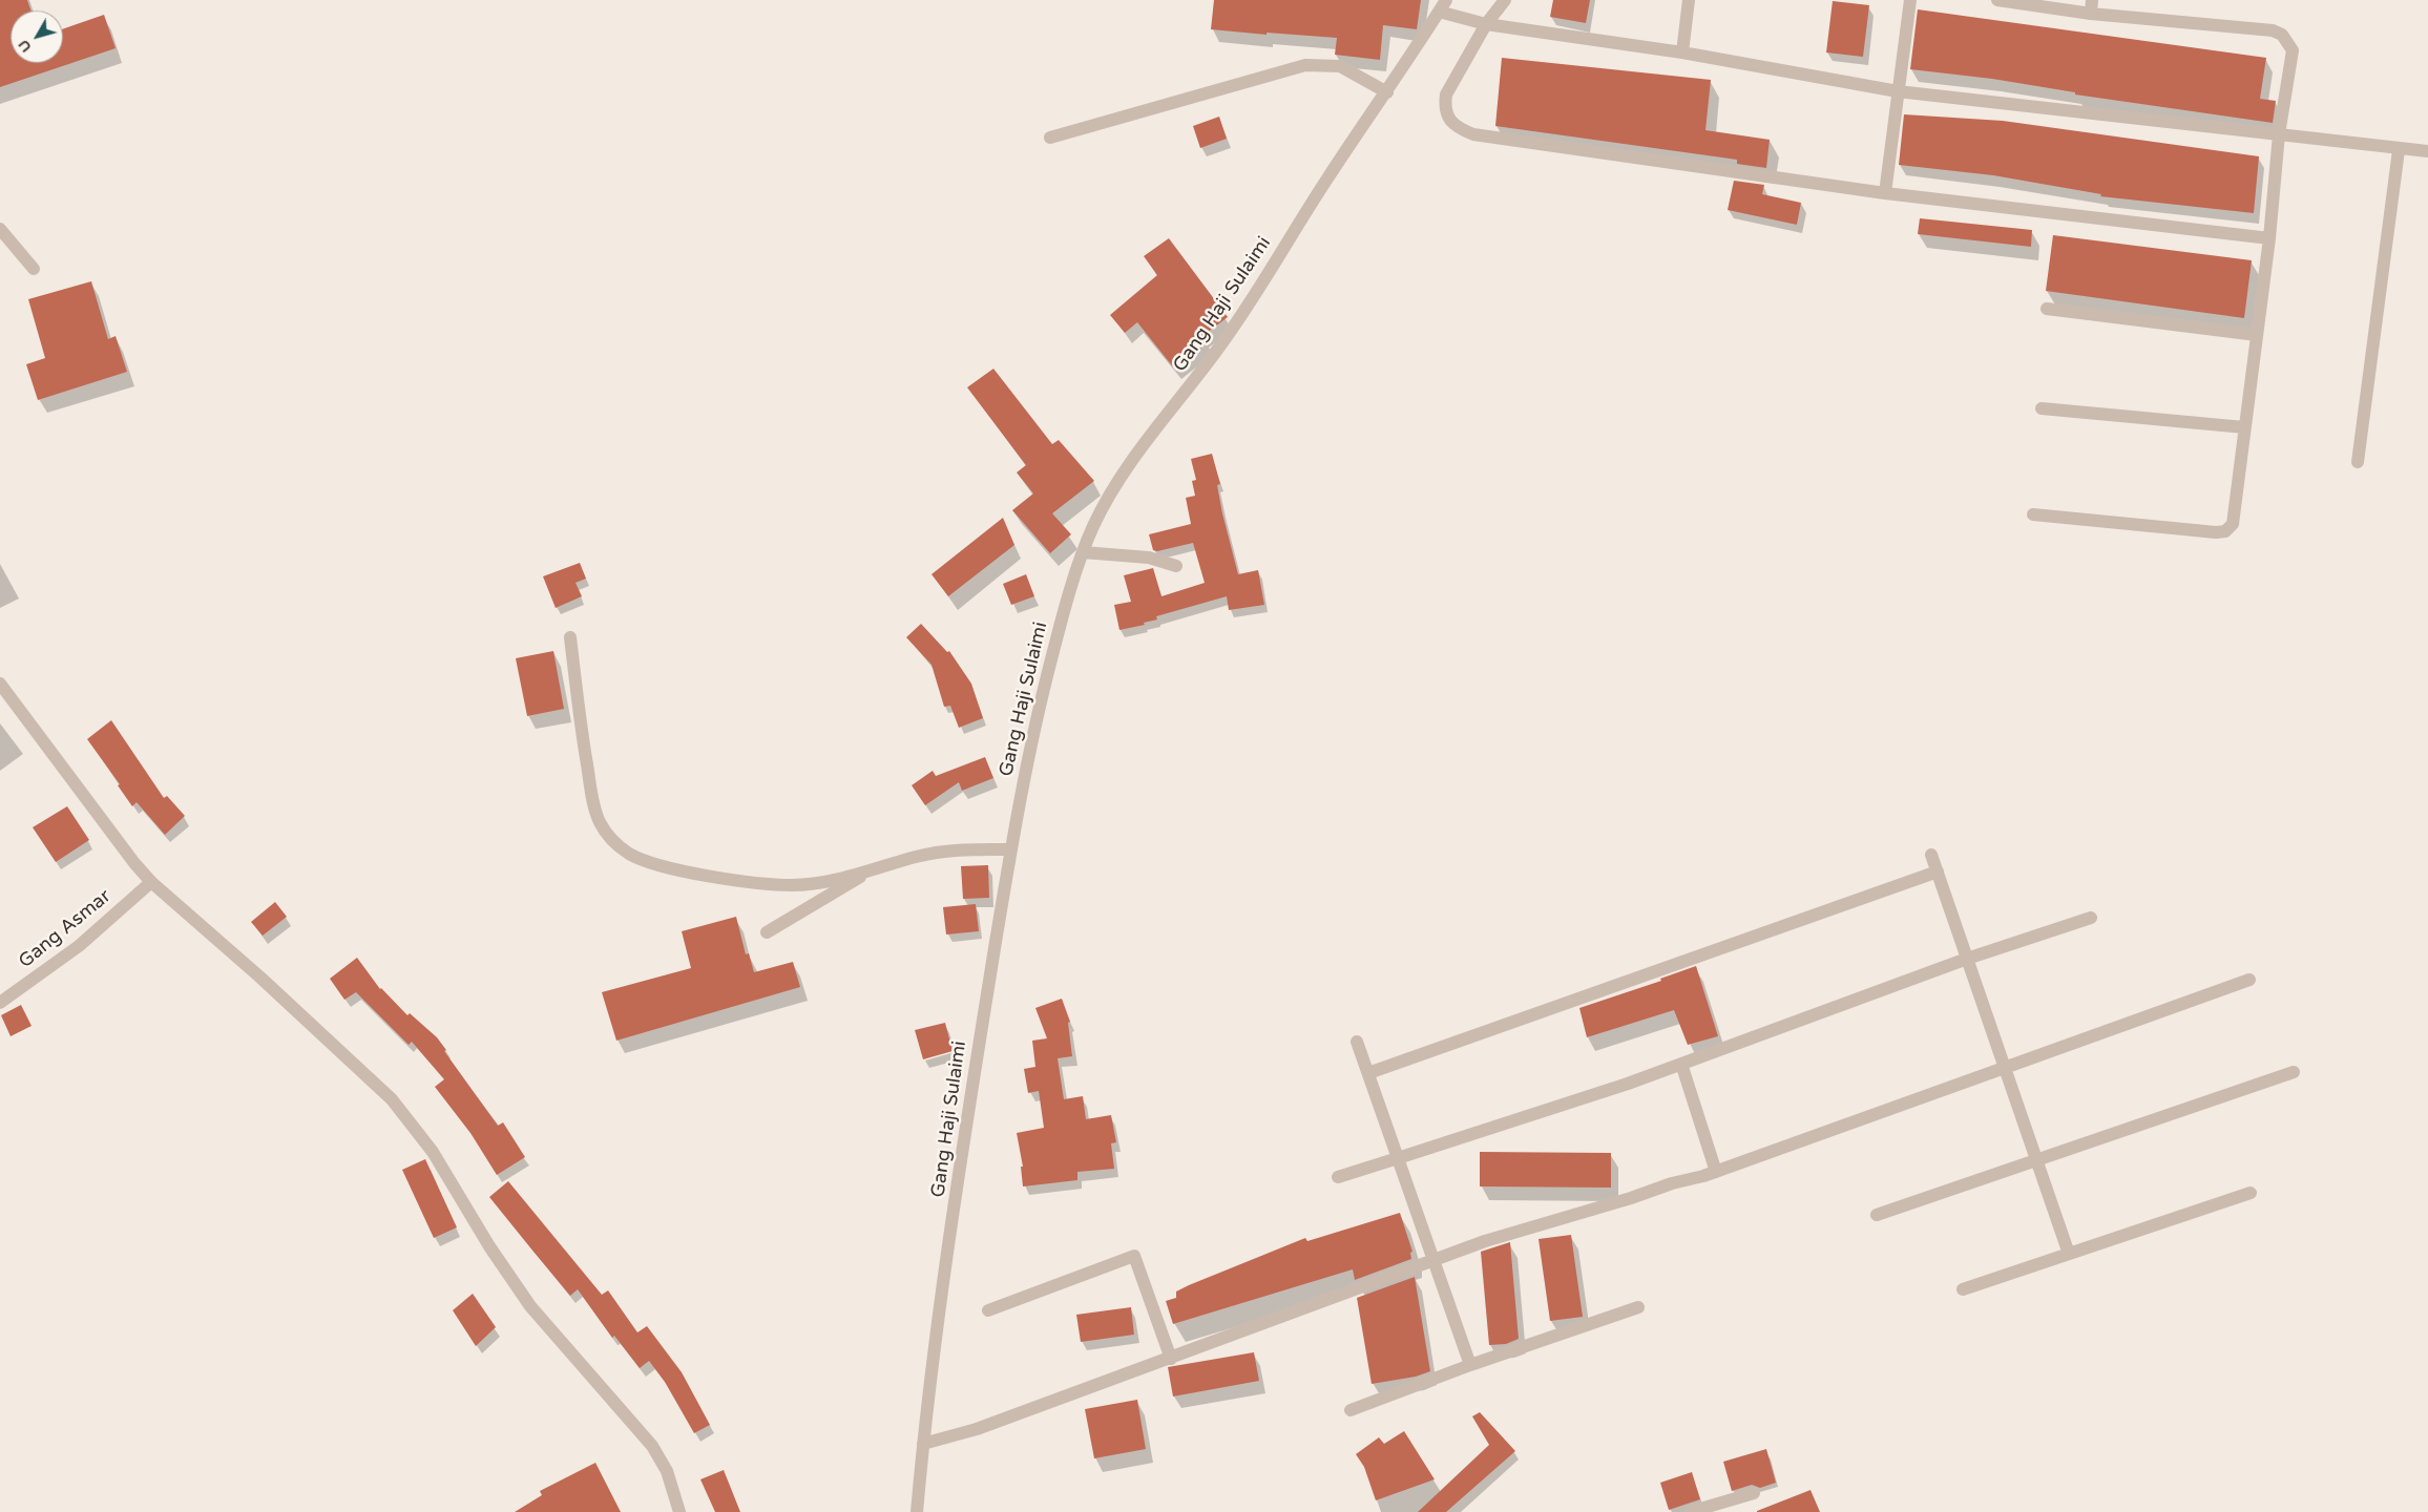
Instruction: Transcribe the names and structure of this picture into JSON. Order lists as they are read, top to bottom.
{
  "streets": {
    "street": ["Gang Haji Sulaimi", "Gang Asmar"]
  },
  "north": "bottom left"
}
